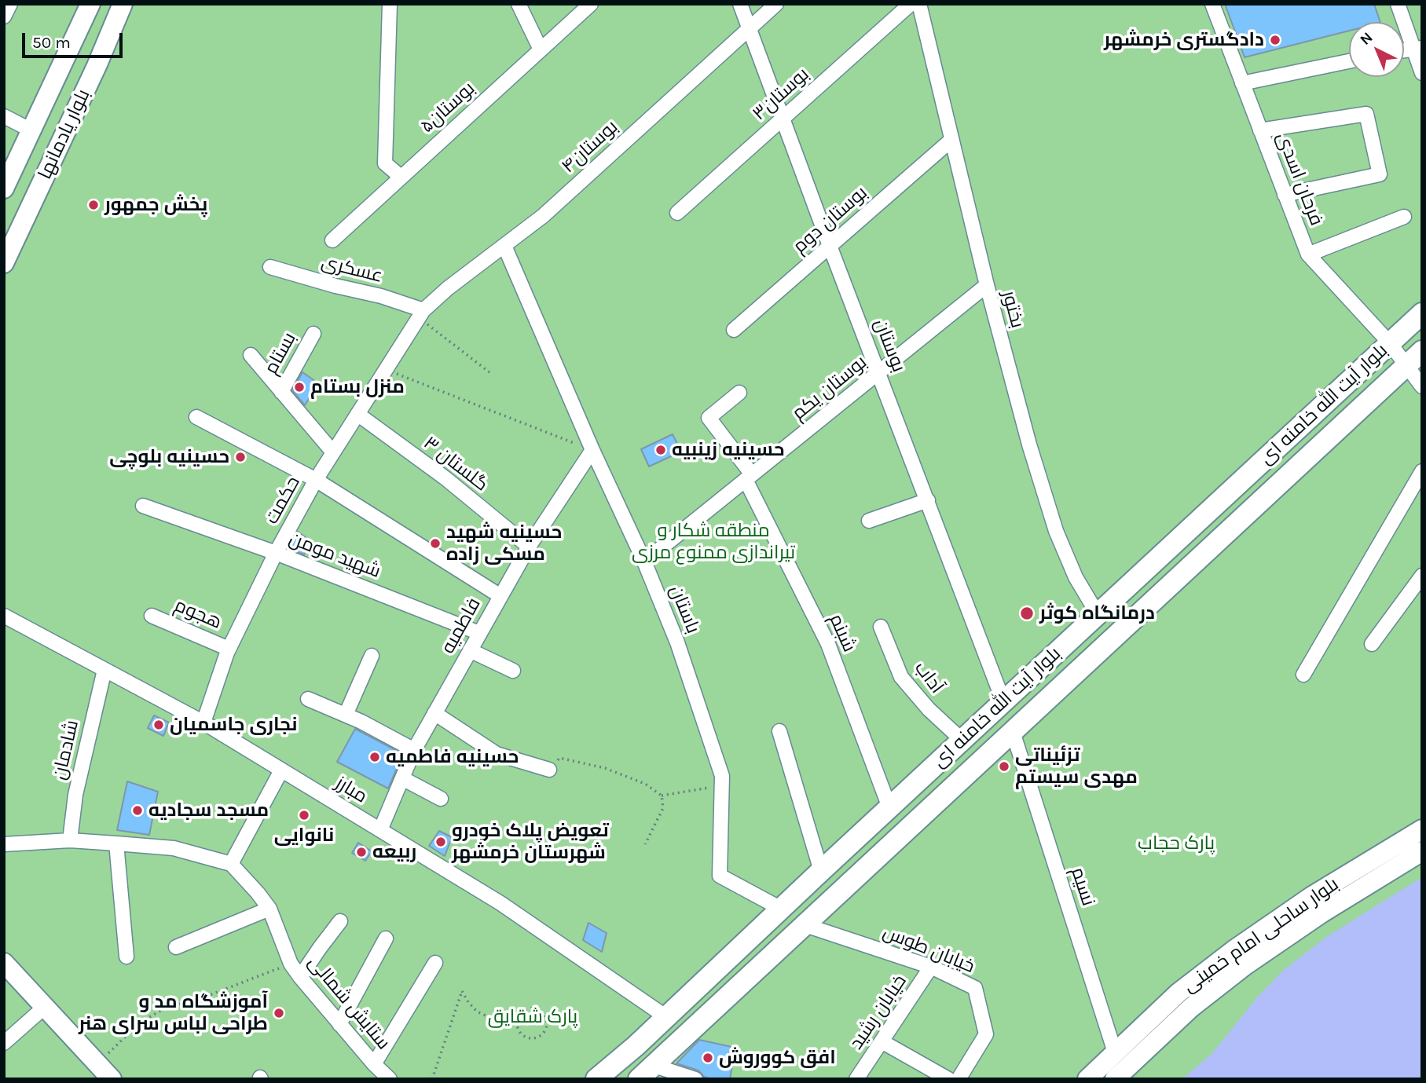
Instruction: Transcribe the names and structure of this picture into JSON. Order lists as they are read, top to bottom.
{
  "streets": {
    "main road": ["بلوار یادمانها", "بلوار آیت الله خامنه ای", "بلوار ساحلی امام خمینی"],
    "street": [
      "بوستان۳",
      "بوستان۵",
      "بوستان۴",
      "فرحان اسدی",
      "بوستان دوم",
      "عسکری",
      "بختور",
      "بوستان",
      "بستام",
      "بوستان یکم",
      "گلستان ۳",
      "حکمت",
      "شهید مومن",
      "باستان",
      "هجوم",
      "فاطمیه",
      "شبنم",
      "آداب",
      "شادمان",
      "مبارز",
      "نسیم",
      "خیابان طوس",
      "ستایش شمالی",
      "خیابان رشید"
    ]
  },
  "crossings": [
    ["بوستان۳", "بوستان"],
    ["بوستان۴", "عسکری"],
    ["بوستان۴", "بوستان"],
    ["بوستان۴", "حکمت"],
    ["بوستان۴", "باستان"],
    ["فرحان اسدی", "بلوار آیت الله خامنه ای"],
    ["بوستان دوم", "بختور"],
    ["بوستان دوم", "بوستان"],
    ["عسکری", "حکمت"],
    ["بختور", "بوستان یکم"],
    ["بختور", "بلوار آیت الله خامنه ای"],
    ["بوستان", "بوستان یکم"],
    ["بوستان", "بلوار آیت الله خامنه ای"],
    ["بوستان یکم", "باستان"],
    ["بوستان یکم", "شبنم"],
    ["بلوار آیت الله خامنه ای", "باستان"],
    ["بلوار آیت الله خامنه ای", "شبنم"],
    ["بلوار آیت الله خامنه ای", "آداب"],
    ["بلوار آیت الله خامنه ای", "مبارز"],
    ["بلوار آیت الله خامنه ای", "نسیم"],
    ["بلوار آیت الله خامنه ای", "خیابان طوس"],
    ["گلستان ۳", "حکمت"],
    ["گلستان ۳", "فاطمیه"],
    ["حکمت", "شهید مومن"],
    ["حکمت", "هجوم"],
    ["حکمت", "مبارز"],
    ["شهید مومن", "فاطمیه"],
    ["باستان", "فاطمیه"],
    ["فاطمیه", "مبارز"],
    ["شادمان", "مبارز"],
    ["نسیم", "بلوار ساحلی امام خمینی"],
    ["خیابان طوس", "خیابان رشید"]
  ],
  "parks": ["منطقه شکار و تیراندازی ممنوع مرزی", "پارک حجاب", "پارک شقایق"],
  "places": [
    "دادگستری خرمشهر",
    "پخش جمهور",
    "منزل بستام",
    "حسینیه زینبیه",
    "حسینیه بلوچی",
    "حسینیه شهید مسکی زاده",
    "درمانگاه کوثر",
    "نجاری جاسمیان",
    "حسینیه فاطمیه",
    "تزئیناتی مهدی سیستم",
    "مسجد سجادیه",
    "نانوایی",
    "تعویض پلاک خودرو شهرستان خرمشهر",
    "ربیعه",
    "آموزشگاه مد و طراحی لباس سرای هنر",
    "افق کووروش"
  ],
  "scale_bar": "50 m",
  "north": "top left"
}
